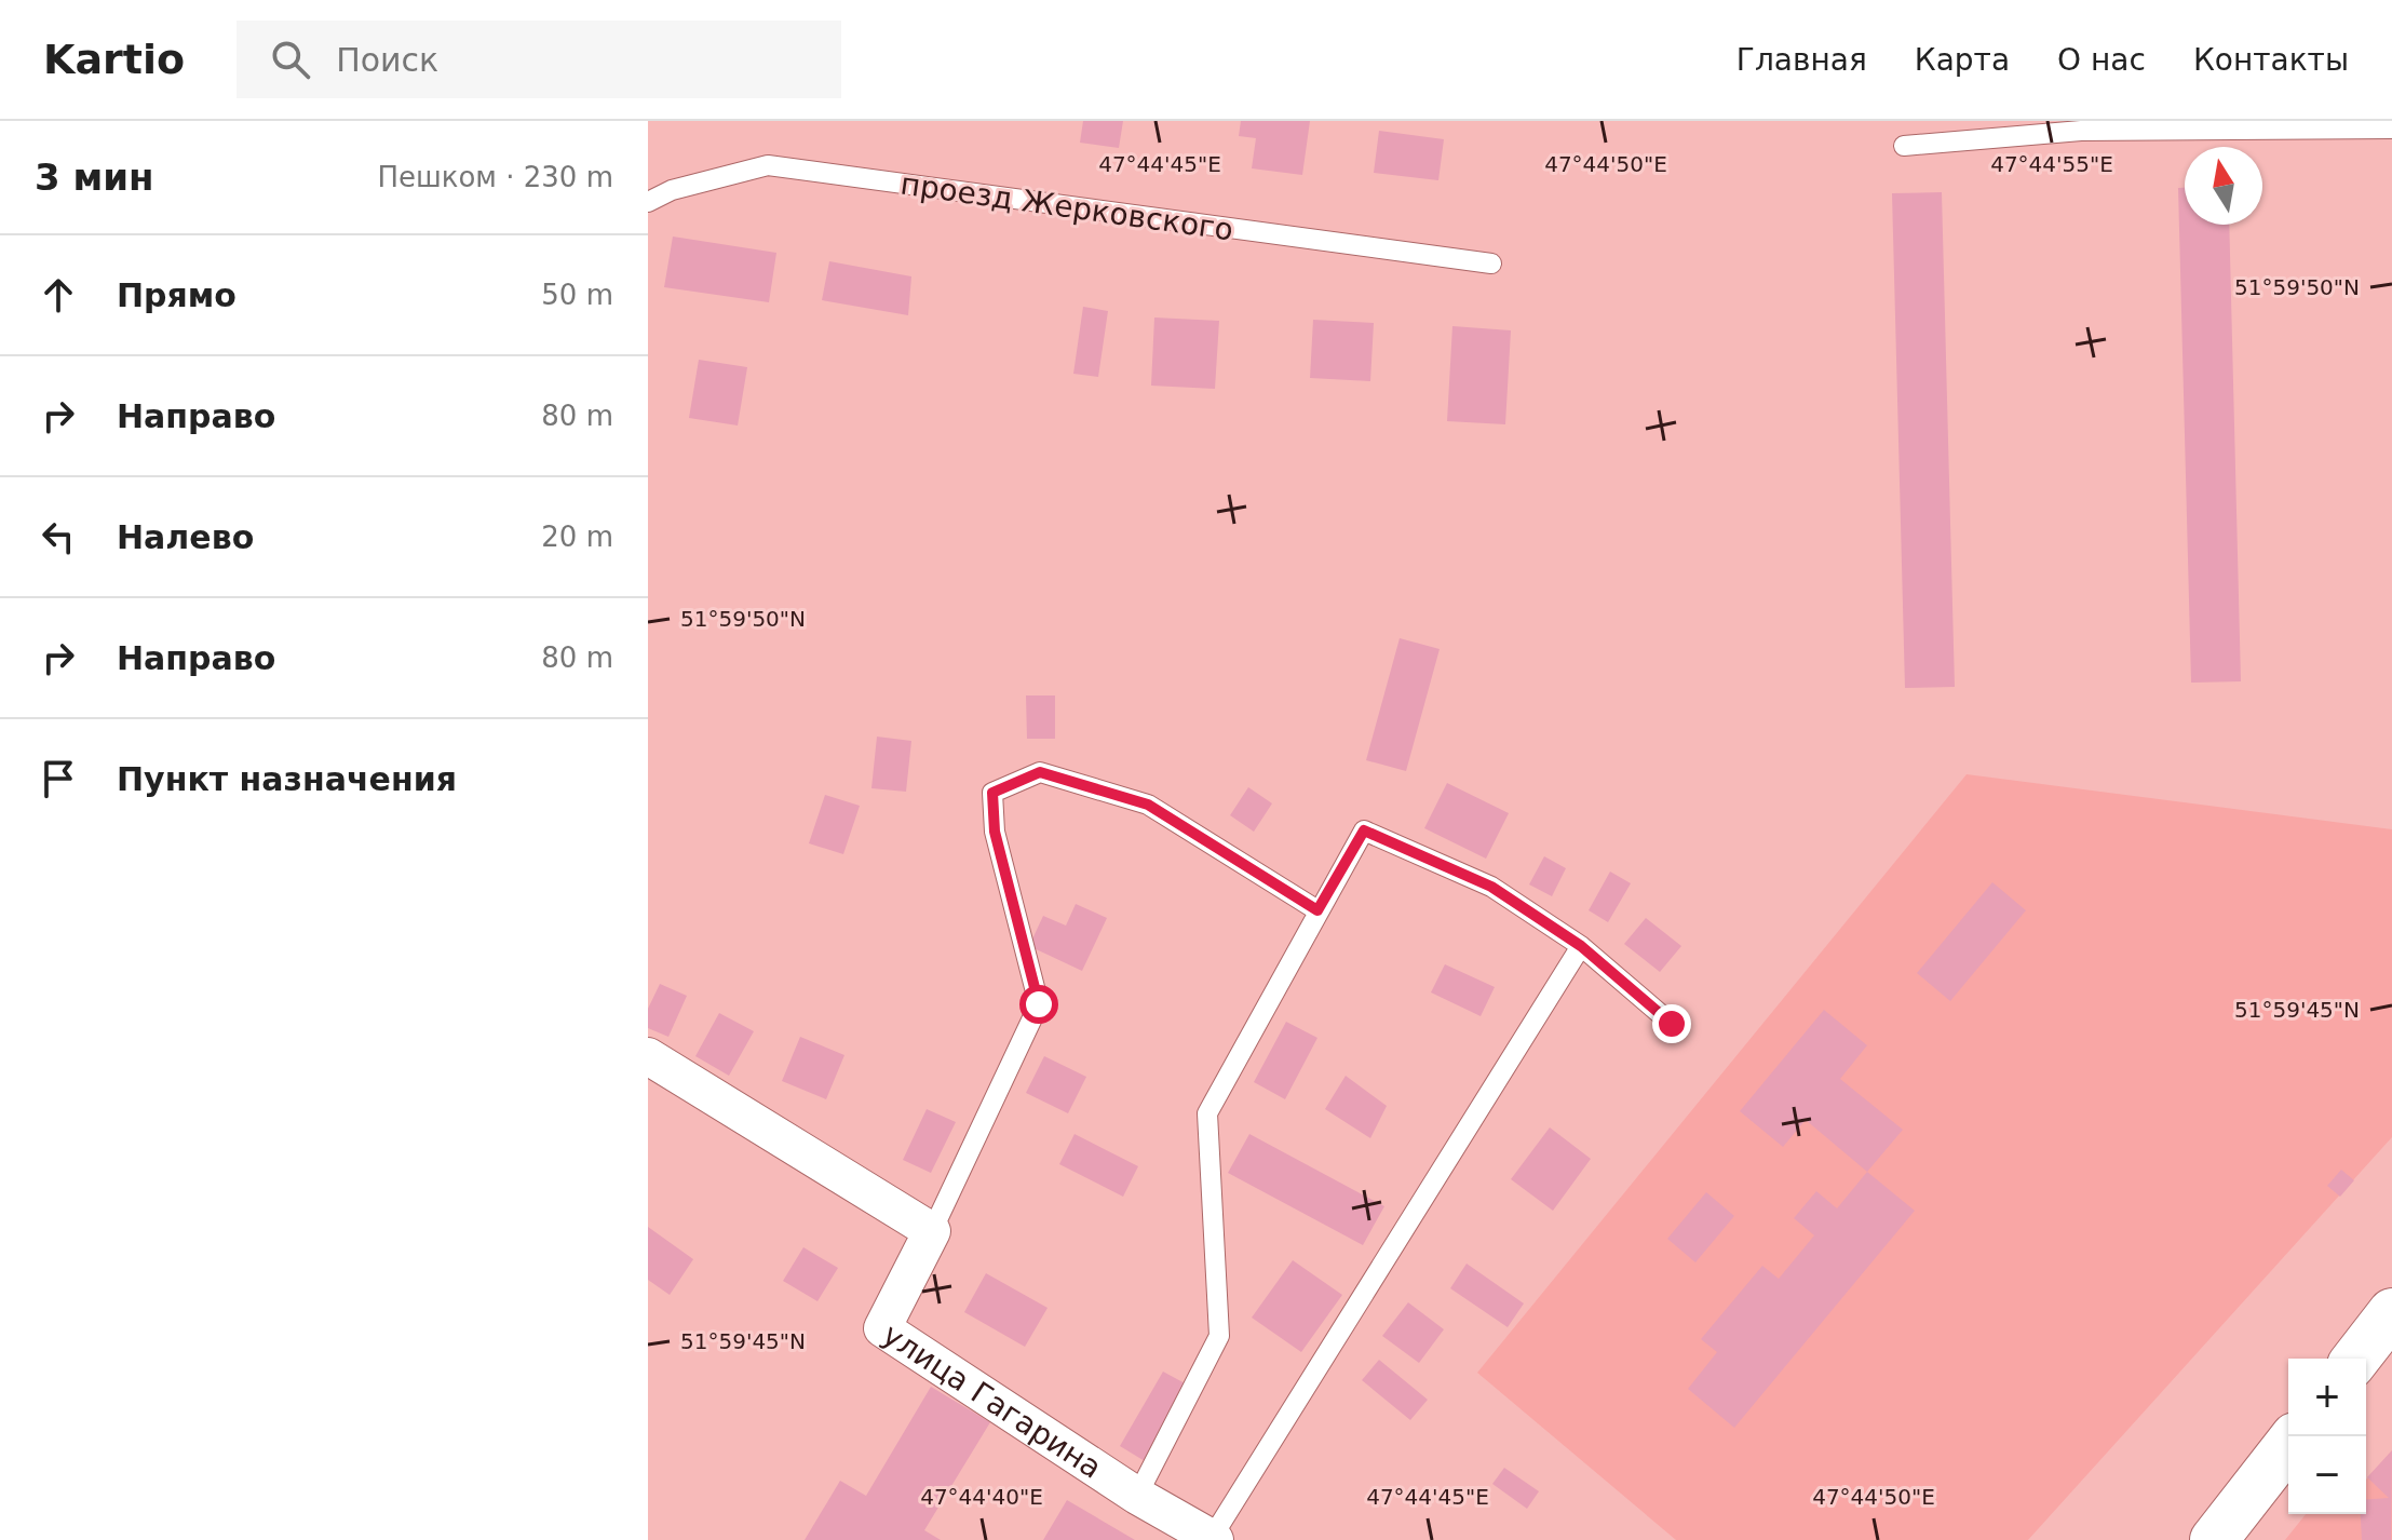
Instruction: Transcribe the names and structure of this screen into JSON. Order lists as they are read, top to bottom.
{
  "streets": {
    "street": ["улица Гагарина"],
    "lane": ["проезд Жерковского"]
  },
  "north": "top",
  "page": {
    "header": "Kartio",
    "search": "Поиск",
    "nav": [
      "Главная",
      "Карта",
      "О нас",
      "Контакты"
    ],
    "heading": ["3 мин", "Пешком · 230 m"],
    "list": [
      ["Прямо", "50 m"],
      ["Направо", "80 m"],
      ["Налево", "20 m"],
      ["Направо", "80 m"],
      "Пункт назначения"
    ],
    "map_buttons": ["+", "−"]
  },
  "coordinates": [
    "47°44'50\"E",
    "47°44'45\"E",
    "47°44'55\"E",
    "51°59'50\"N",
    "51°59'45\"N",
    "47°44'40\"E"
  ]
}
